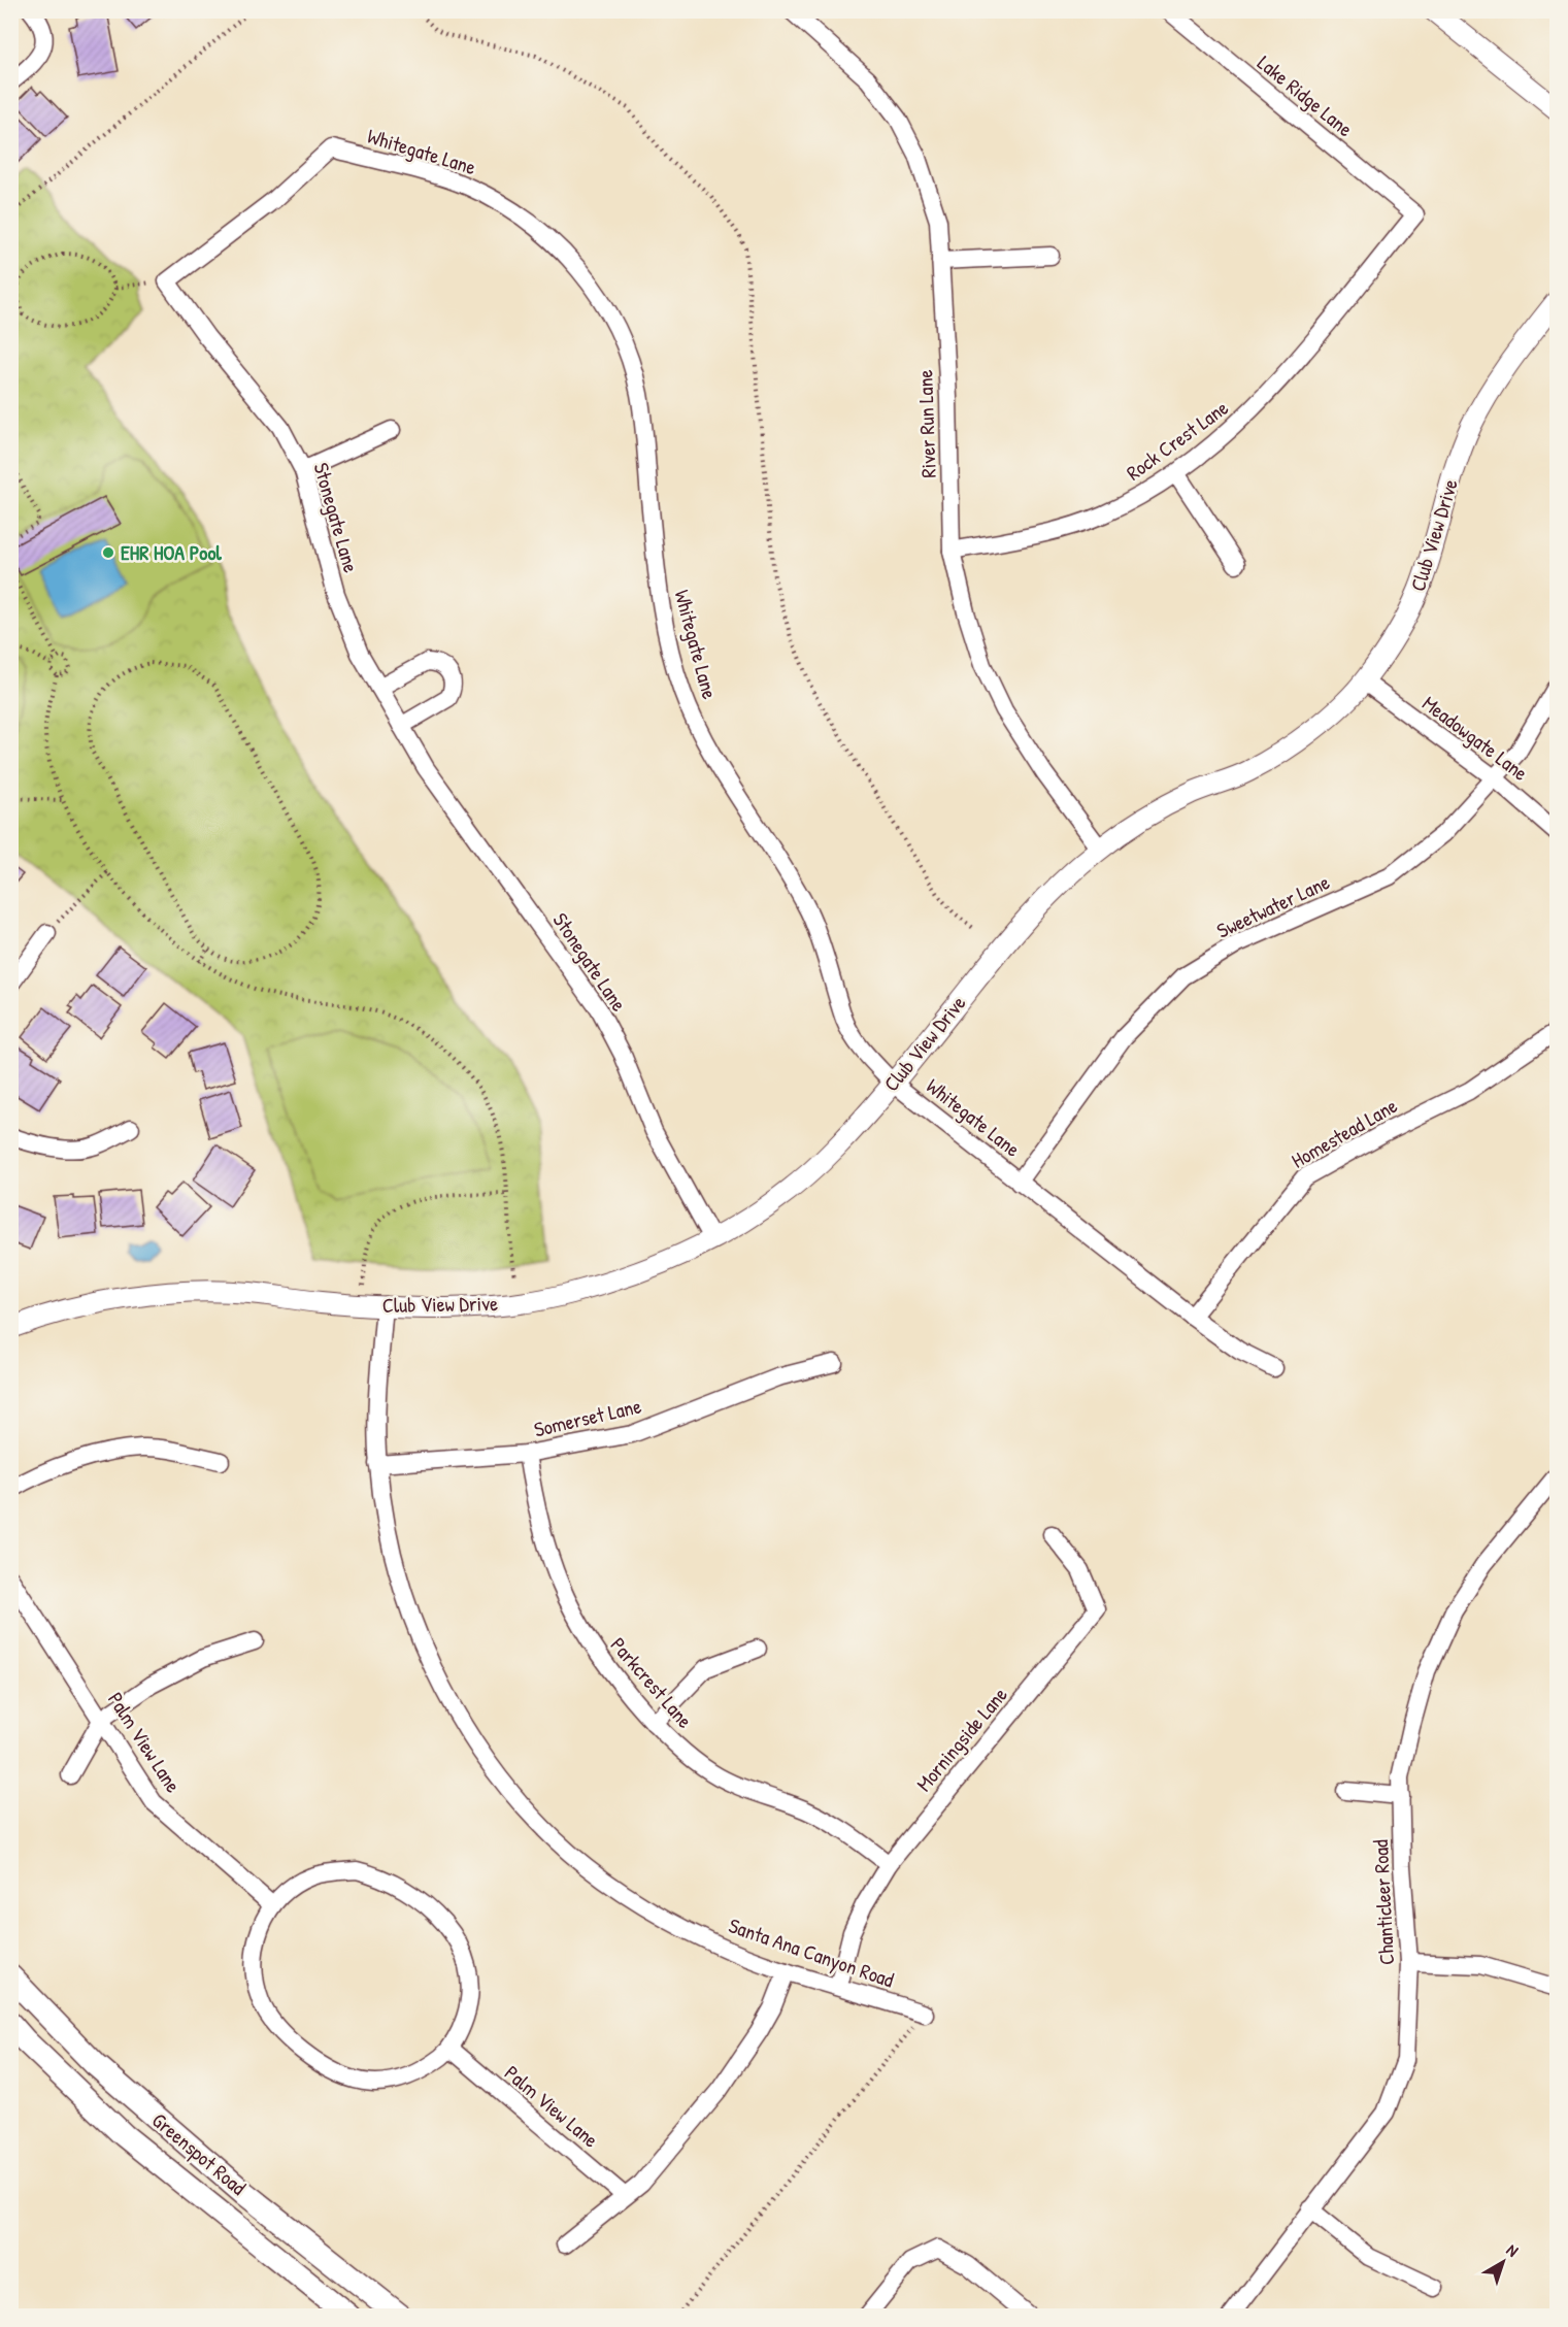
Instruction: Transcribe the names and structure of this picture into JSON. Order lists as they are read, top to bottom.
{
  "streets": {
    "main road": ["Greenspot Road"],
    "street": [
      "Lake Ridge Lane",
      "Whitegate Lane",
      "River Run Lane",
      "Rock Crest Lane",
      "Stonegate Lane",
      "Club View Drive",
      "Meadowgate Lane",
      "Sweetwater Lane",
      "Homestead Lane",
      "Somerset Lane",
      "Parkcrest Lane",
      "Morningside Lane",
      "Palm View Lane",
      "Chanticleer Road",
      "Santa Ana Canyon Road"
    ]
  },
  "crossings": [
    ["Lake Ridge Lane", "Rock Crest Lane"],
    ["Whitegate Lane", "Stonegate Lane"],
    ["Whitegate Lane", "Club View Drive"],
    ["Whitegate Lane", "Sweetwater Lane"],
    ["Whitegate Lane", "Homestead Lane"],
    ["River Run Lane", "Rock Crest Lane"],
    ["River Run Lane", "Club View Drive"],
    ["Stonegate Lane", "Club View Drive"],
    ["Club View Drive", "Meadowgate Lane"],
    ["Club View Drive", "Santa Ana Canyon Road"],
    ["Meadowgate Lane", "Sweetwater Lane"],
    ["Somerset Lane", "Parkcrest Lane"],
    ["Somerset Lane", "Santa Ana Canyon Road"],
    ["Parkcrest Lane", "Morningside Lane"],
    ["Morningside Lane", "Santa Ana Canyon Road"]
  ],
  "places": ["EHR HOA Pool"],
  "north": "top right"
}
